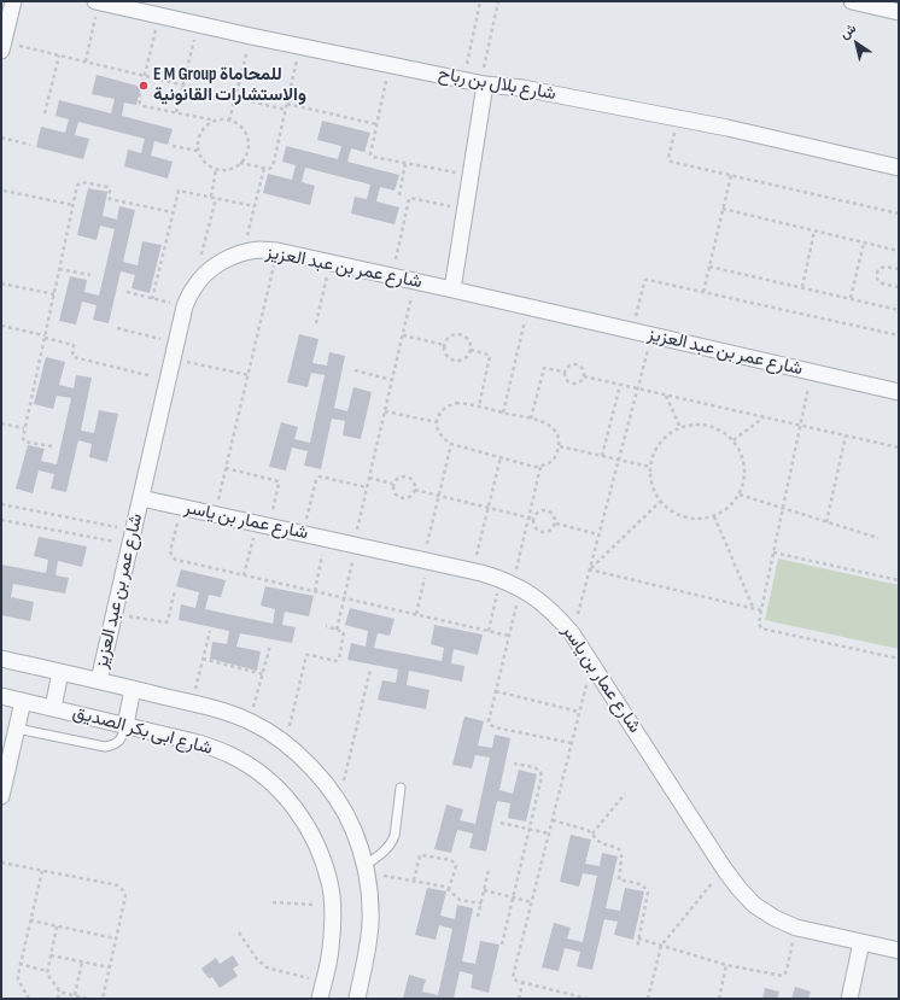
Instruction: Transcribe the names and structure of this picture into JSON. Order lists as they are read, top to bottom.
{
  "streets": {
    "street": [
      "شارع بلال بن رباح",
      "شارع عمر بن عبد العزيز",
      "شارع عمار بن ياسر",
      "شارع ابى بكر الصديق"
    ]
  },
  "crossings": [
    ["شارع عمر بن عبد العزيز", "شارع عمار بن ياسر"],
    ["شارع عمر بن عبد العزيز", "شارع ابى بكر الصديق"]
  ],
  "places": ["E M Group للمحاماة والاستشارات القانونية"],
  "north": "top left"
}
